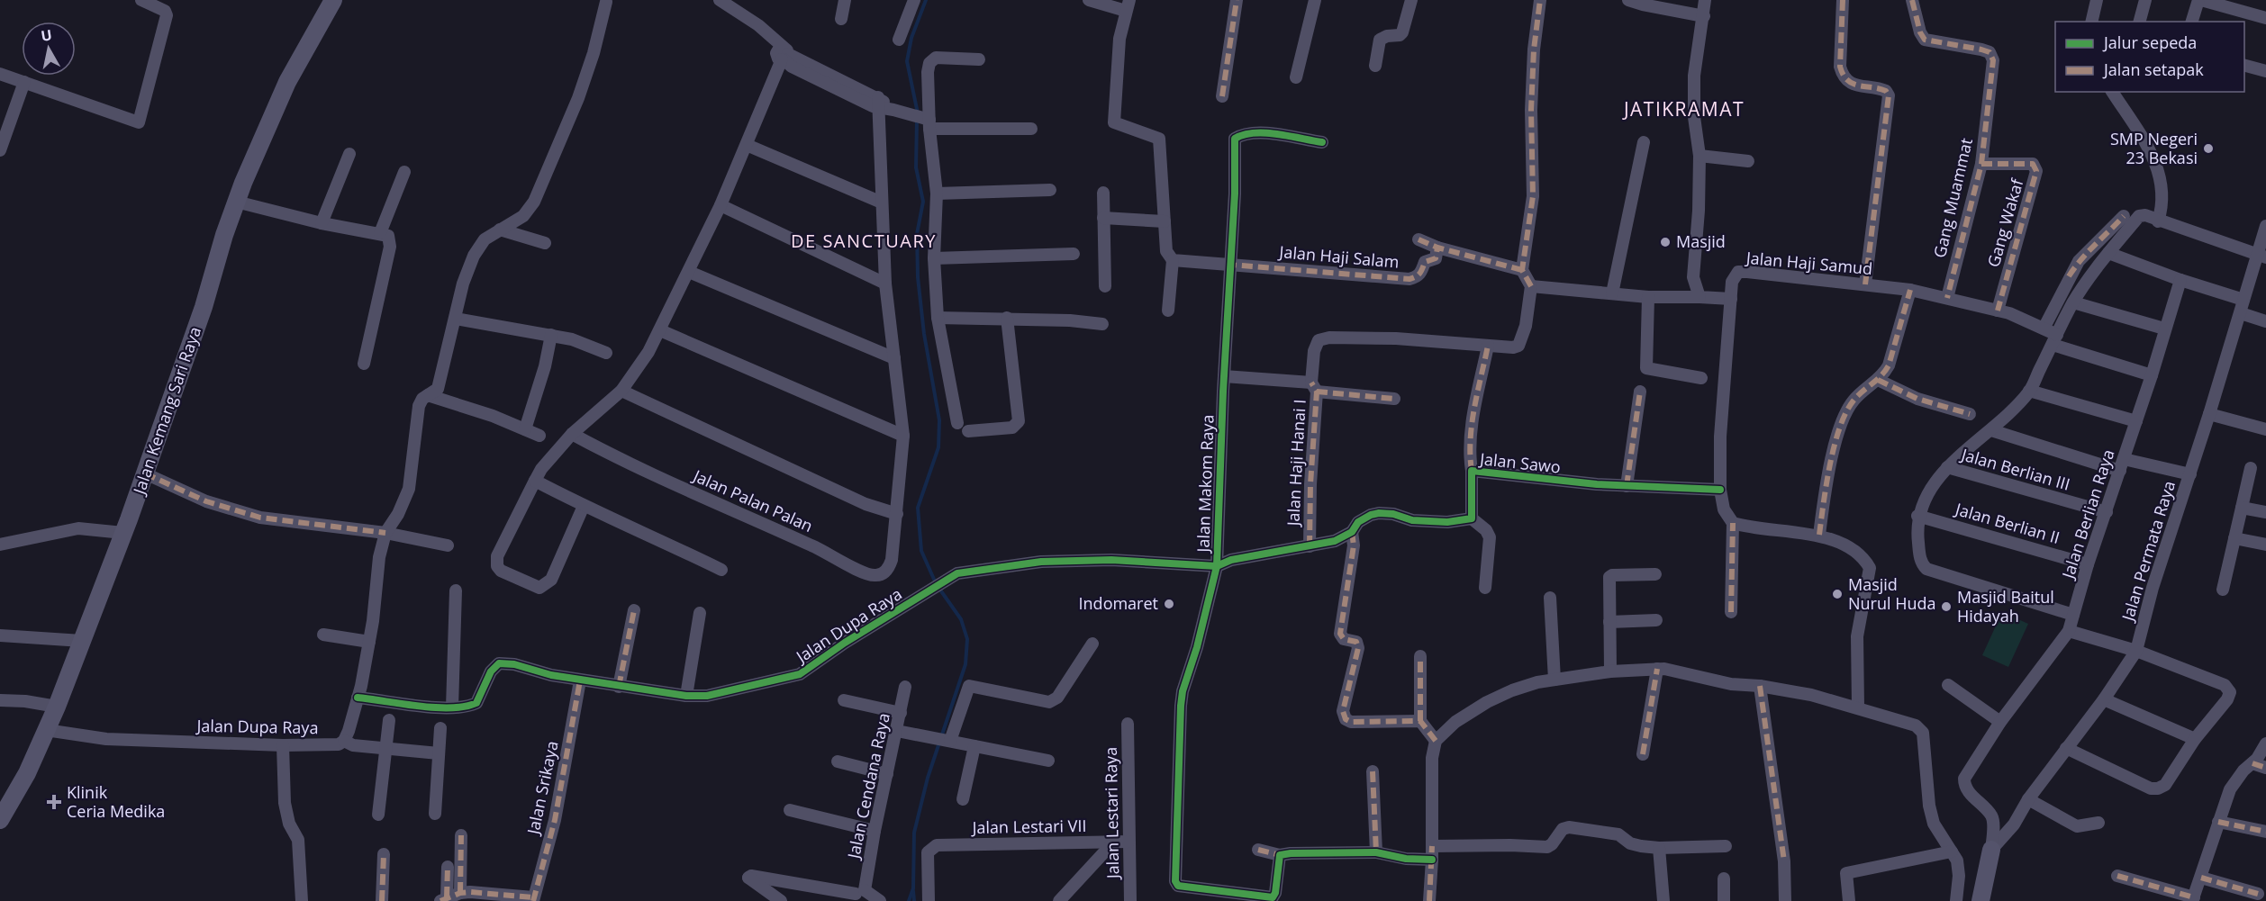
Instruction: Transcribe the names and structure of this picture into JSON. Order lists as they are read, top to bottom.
{
  "streets": {
    "main road": ["Jalan Kemang Sari Raya"],
    "street": [
      "Gang Muammat",
      "Gang Wakaf",
      "Jalan Haji Salam",
      "Jalan Haji Samud",
      "Jalan Haji Hanai I",
      "Jalan Sawo",
      "Jalan Berlian III",
      "Jalan Makom Raya",
      "Jalan Palan Palan",
      "Jalan Berlian Raya",
      "Jalan Berlian II",
      "Jalan Permata Raya",
      "Jalan Dupa Raya",
      "Jalan Cendana Raya",
      "Jalan Srikaya",
      "Jalan Lestari Raya",
      "Jalan Lestari VII"
    ]
  },
  "crossings": [
    ["Gang Muammat", "Gang Wakaf"],
    ["Gang Muammat", "Jalan Haji Samud"],
    ["Gang Wakaf", "Jalan Haji Samud"],
    ["Jalan Haji Salam", "Jalan Makom Raya"],
    ["Jalan Haji Samud", "Jalan Sawo"],
    ["Jalan Haji Samud", "Jalan Berlian Raya"],
    ["Jalan Kemang Sari Raya", "Jalan Dupa Raya"],
    ["Jalan Berlian III", "Jalan Berlian Raya"],
    ["Jalan Makom Raya", "Jalan Dupa Raya"],
    ["Jalan Berlian Raya", "Jalan Berlian II"],
    ["Jalan Berlian Raya", "Jalan Permata Raya"],
    ["Jalan Dupa Raya", "Jalan Srikaya"],
    ["Jalan Lestari Raya", "Jalan Lestari VII"]
  ],
  "districts": ["JATIKRAMAT", "DE SANCTUARY"],
  "places": {
    "other": [
      "SMP Negeri 23 Bekasi",
      "Masjid",
      "Masjid Nurul Huda",
      "Indomaret",
      "Masjid Baitul Hidayah"
    ],
    "health": ["Klinik Ceria Medika"]
  },
  "legend": ["Jalur sepeda", "Jalan setapak"],
  "north": "top"
}
